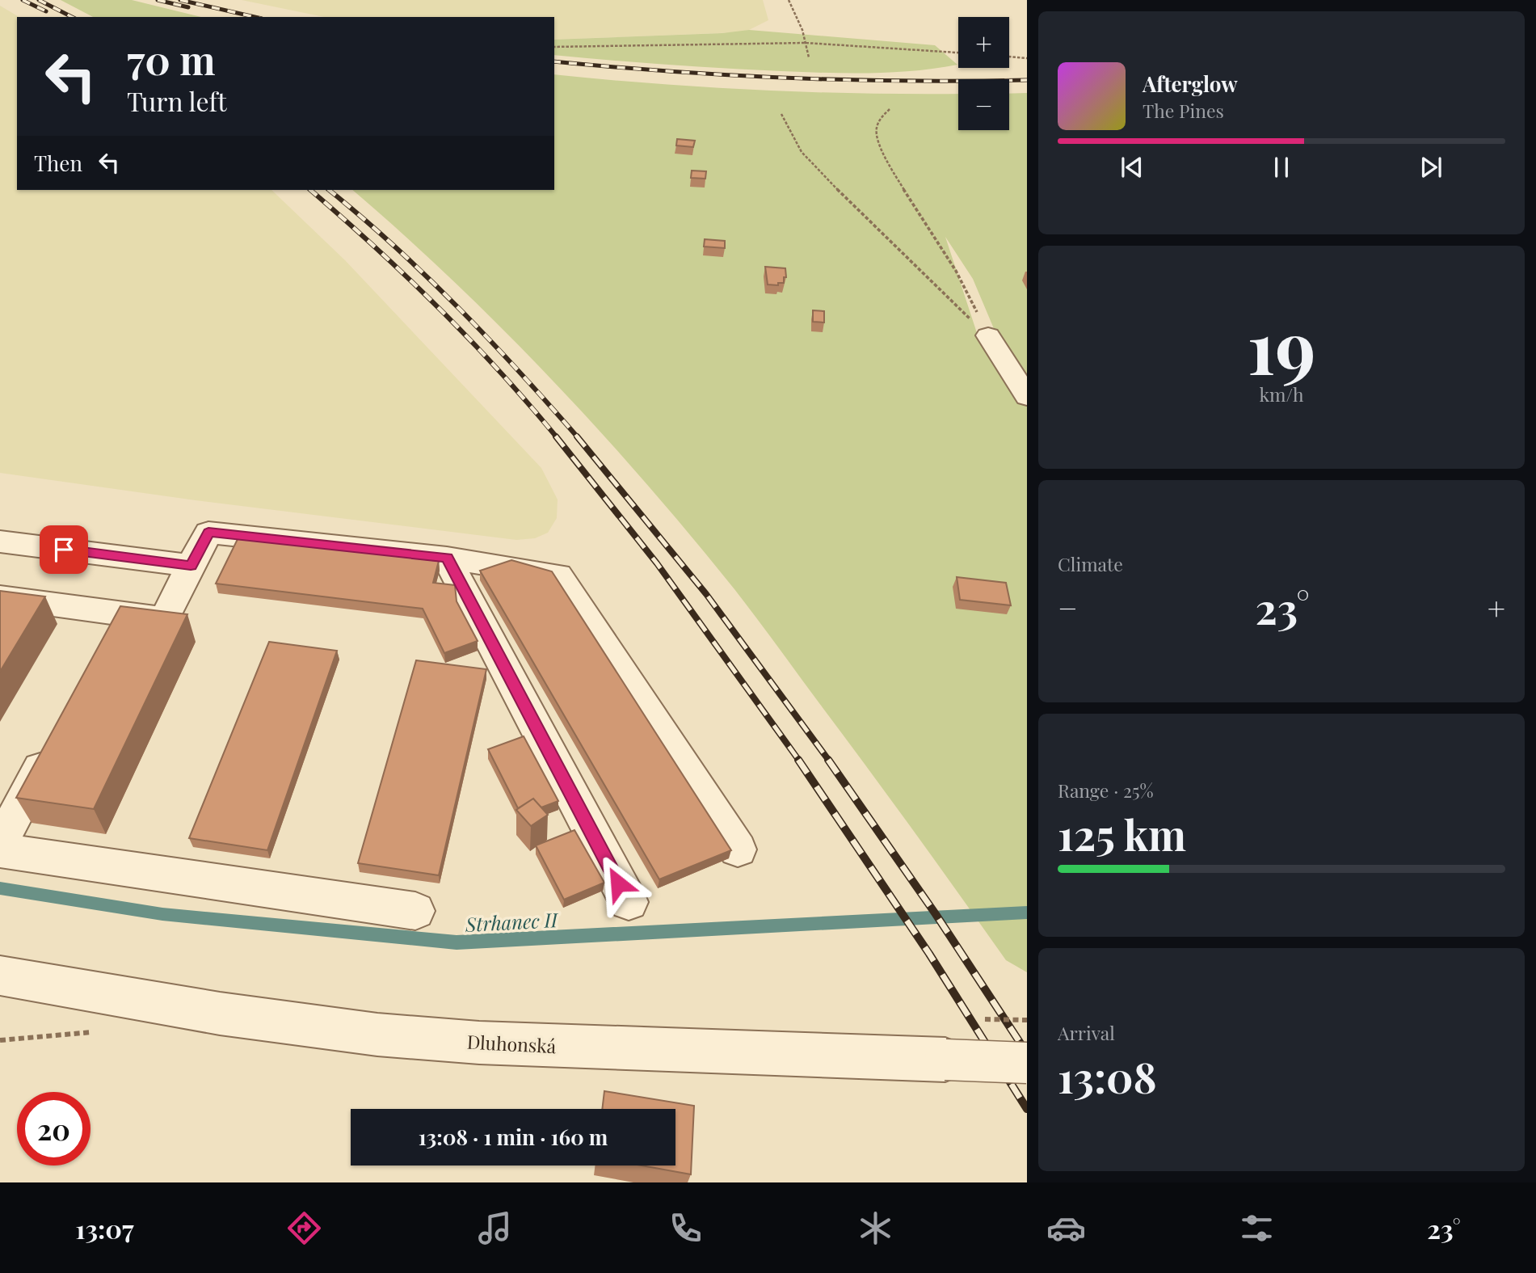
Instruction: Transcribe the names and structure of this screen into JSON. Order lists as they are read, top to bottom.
{
  "streets": {
    "street": ["Dluhonská"]
  },
  "water": ["Strhanec II"],
  "page": {
    "map_buttons": ["+", "−"],
    "turn": ["70 m", "Turn left"],
    "song": ["Afterglow", "The Pines"],
    "then": "Then",
    "tile": [
      ["19", "km/h"],
      "Climate",
      ["Range · 25%", "125 km"],
      ["Arrival", "13:08"]
    ],
    "heat": ["−", "23°", "+"],
    "limit": "20",
    "trip": "13:08 · 1 min · 160 m",
    "tabs": ["13:07", "23°"]
  }
}
